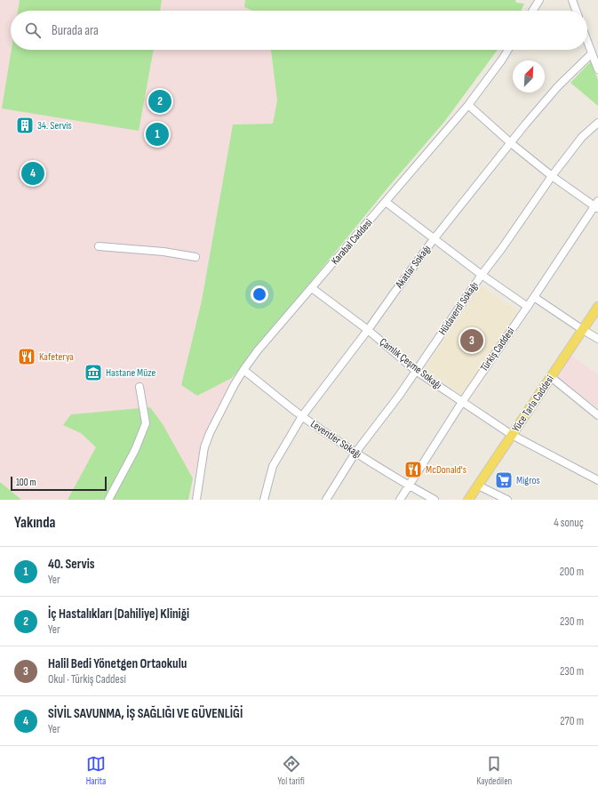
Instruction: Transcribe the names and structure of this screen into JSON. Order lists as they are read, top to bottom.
{
  "streets": {
    "main road": ["Yüce Tarla Caddesi"],
    "street": [
      "Karabal Caddesi",
      "Akatlar Sokağı",
      "Hüdaverdi Sokağı",
      "Türkiş Caddesi",
      "Çamlık Çeşme Sokağı",
      "Leventler Sokağı"
    ]
  },
  "crossings": [
    ["Karabal Caddesi", "Çamlık Çeşme Sokağı"],
    ["Karabal Caddesi", "Leventler Sokağı"],
    ["Akatlar Sokağı", "Çamlık Çeşme Sokağı"],
    ["Akatlar Sokağı", "Leventler Sokağı"],
    ["Hüdaverdi Sokağı", "Çamlık Çeşme Sokağı"],
    ["Hüdaverdi Sokağı", "Leventler Sokağı"],
    ["Türkiş Caddesi", "Çamlık Çeşme Sokağı"],
    ["Türkiş Caddesi", "Leventler Sokağı"],
    ["Çamlık Çeşme Sokağı", "Yüce Tarla Caddesi"]
  ],
  "places": {
    "building": ["34. Servis"],
    "restaurant": ["Kafeterya", "McDonald's"],
    "museum": ["Hastane Müze"],
    "supermarket": ["Migros"]
  },
  "scale_bar": "100 m",
  "north": "top right",
  "page": {
    "search": "Burada ara",
    "pins": [
      "2",
      "1",
      "4",
      "3"
    ],
    "scale": "100 m",
    "heading": ["Yakında", "4 sonuç"],
    "list": [
      {
        "mark": "1",
        "name": "40. Servis",
        "note": "Yer",
        "value": "200 m"
      },
      {
        "mark": "2",
        "name": "İç Hastalıkları (Dahiliye) Kliniği",
        "note": "Yer",
        "value": "230 m"
      },
      {
        "mark": "3",
        "name": "Halil Bedi Yönetgen Ortaokulu",
        "note": "Okul · Türkiş Caddesi",
        "value": "230 m"
      },
      {
        "mark": "4",
        "name": "SİVİL SAVUNMA, İŞ SAĞLIĞI VE GÜVENLİĞİ",
        "note": "Yer",
        "value": "270 m"
      }
    ],
    "nav": ["Harita", "Yol tarifi", "Kaydedilen"]
  }
}
